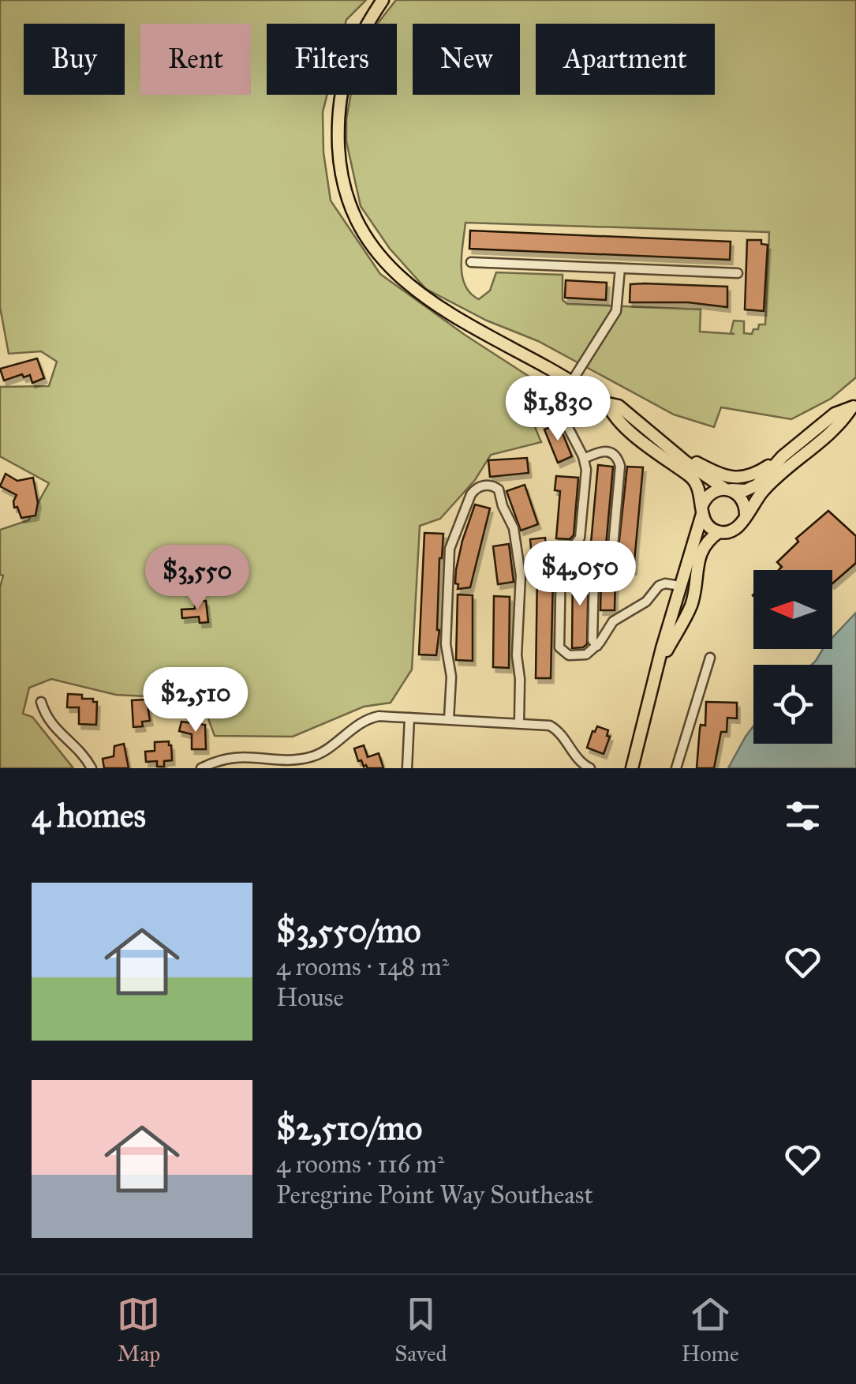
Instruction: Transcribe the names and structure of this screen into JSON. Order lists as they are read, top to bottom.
{
  "north": "left",
  "page": {
    "chip": [
      "Buy",
      "Rent",
      "Filters",
      "New",
      "Apartment"
    ],
    "price": [
      "$1,830",
      "$4,050",
      "$3,550",
      "$2,510"
    ],
    "heading": "4 homes",
    "list": [
      {
        "name": "$3,550/mo",
        "note": "4 rooms · 148 m² · House"
      },
      {
        "name": "$2,510/mo",
        "note": "4 rooms · 116 m² · Peregrine Point Way Southeast"
      }
    ],
    "tabs": ["Map", "Saved", "Home"]
  }
}
